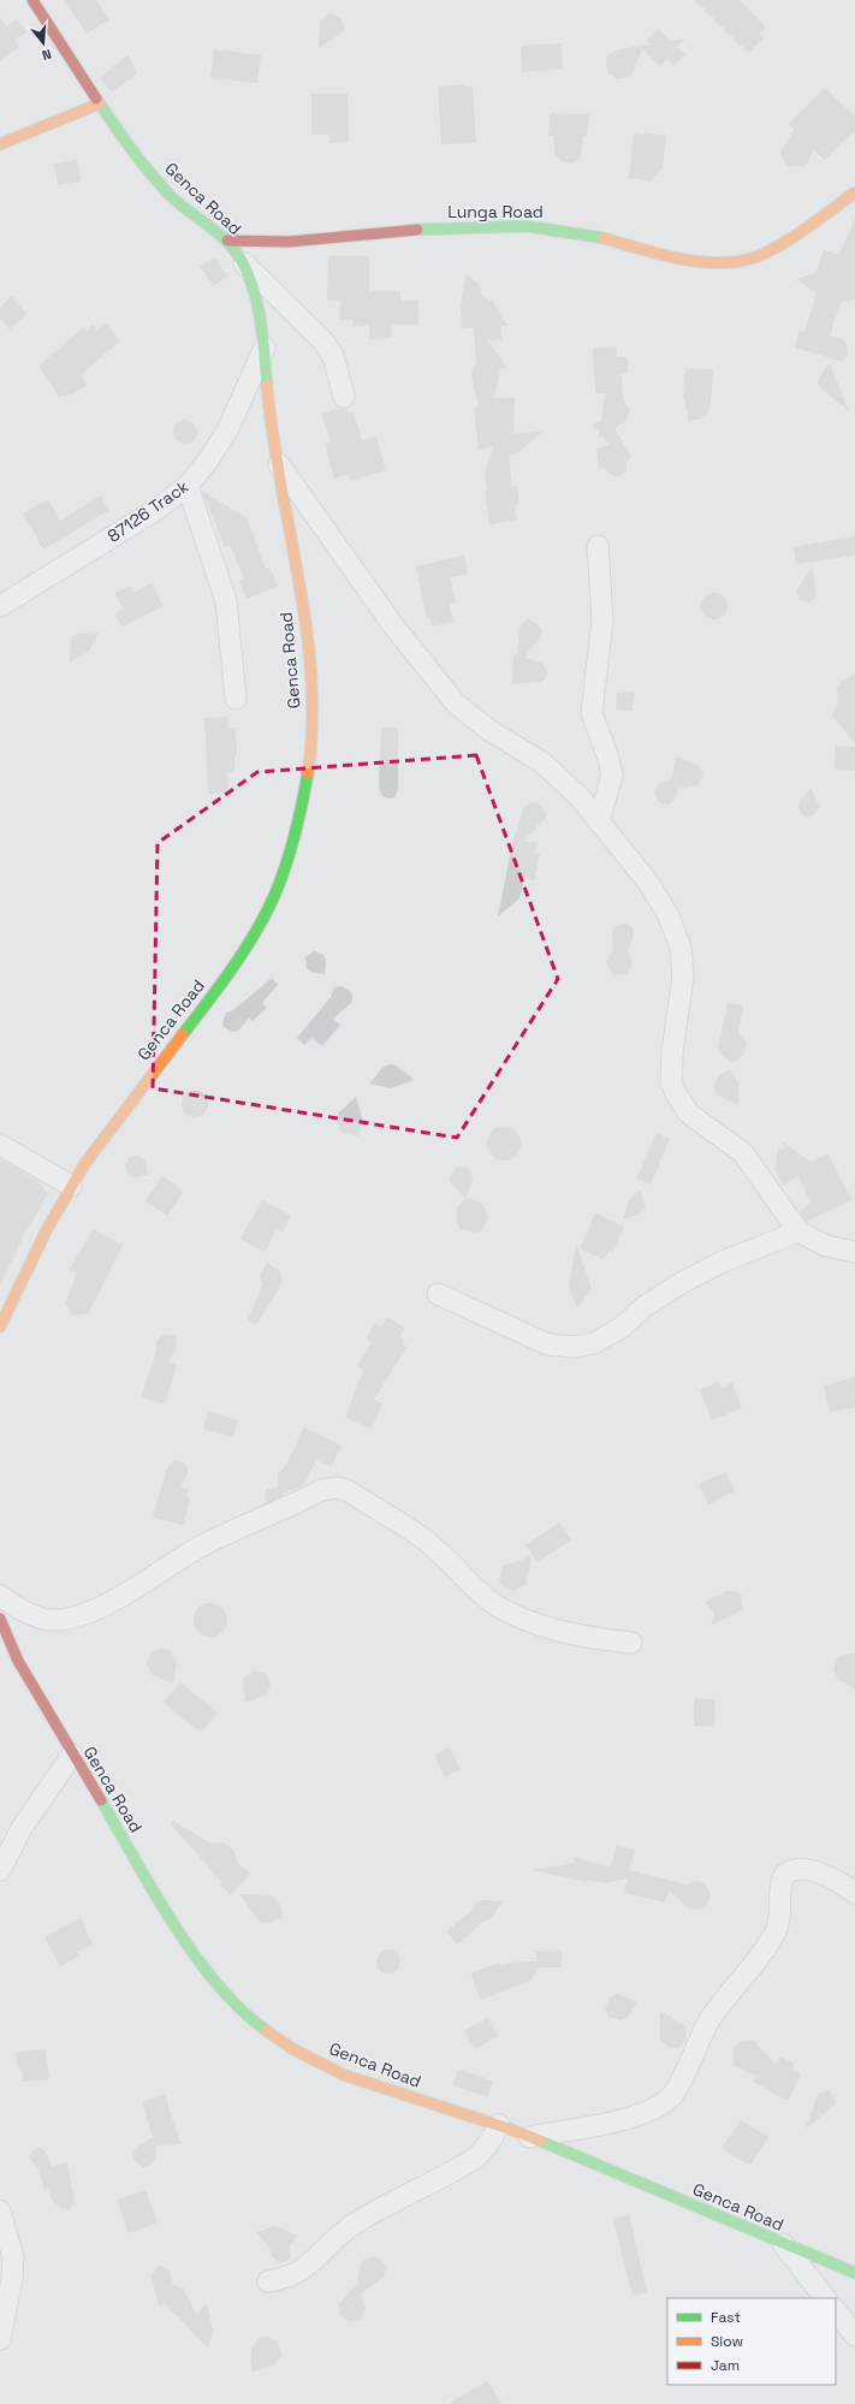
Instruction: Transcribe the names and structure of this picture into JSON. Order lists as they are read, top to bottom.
{
  "streets": {
    "street": ["Genca Road", "Lunga Road", "87126 Track"]
  },
  "crossings": [
    ["Genca Road", "Lunga Road"],
    ["Genca Road", "87126 Track"]
  ],
  "legend": ["Fast", "Slow", "Jam"],
  "north": "bottom"
}
